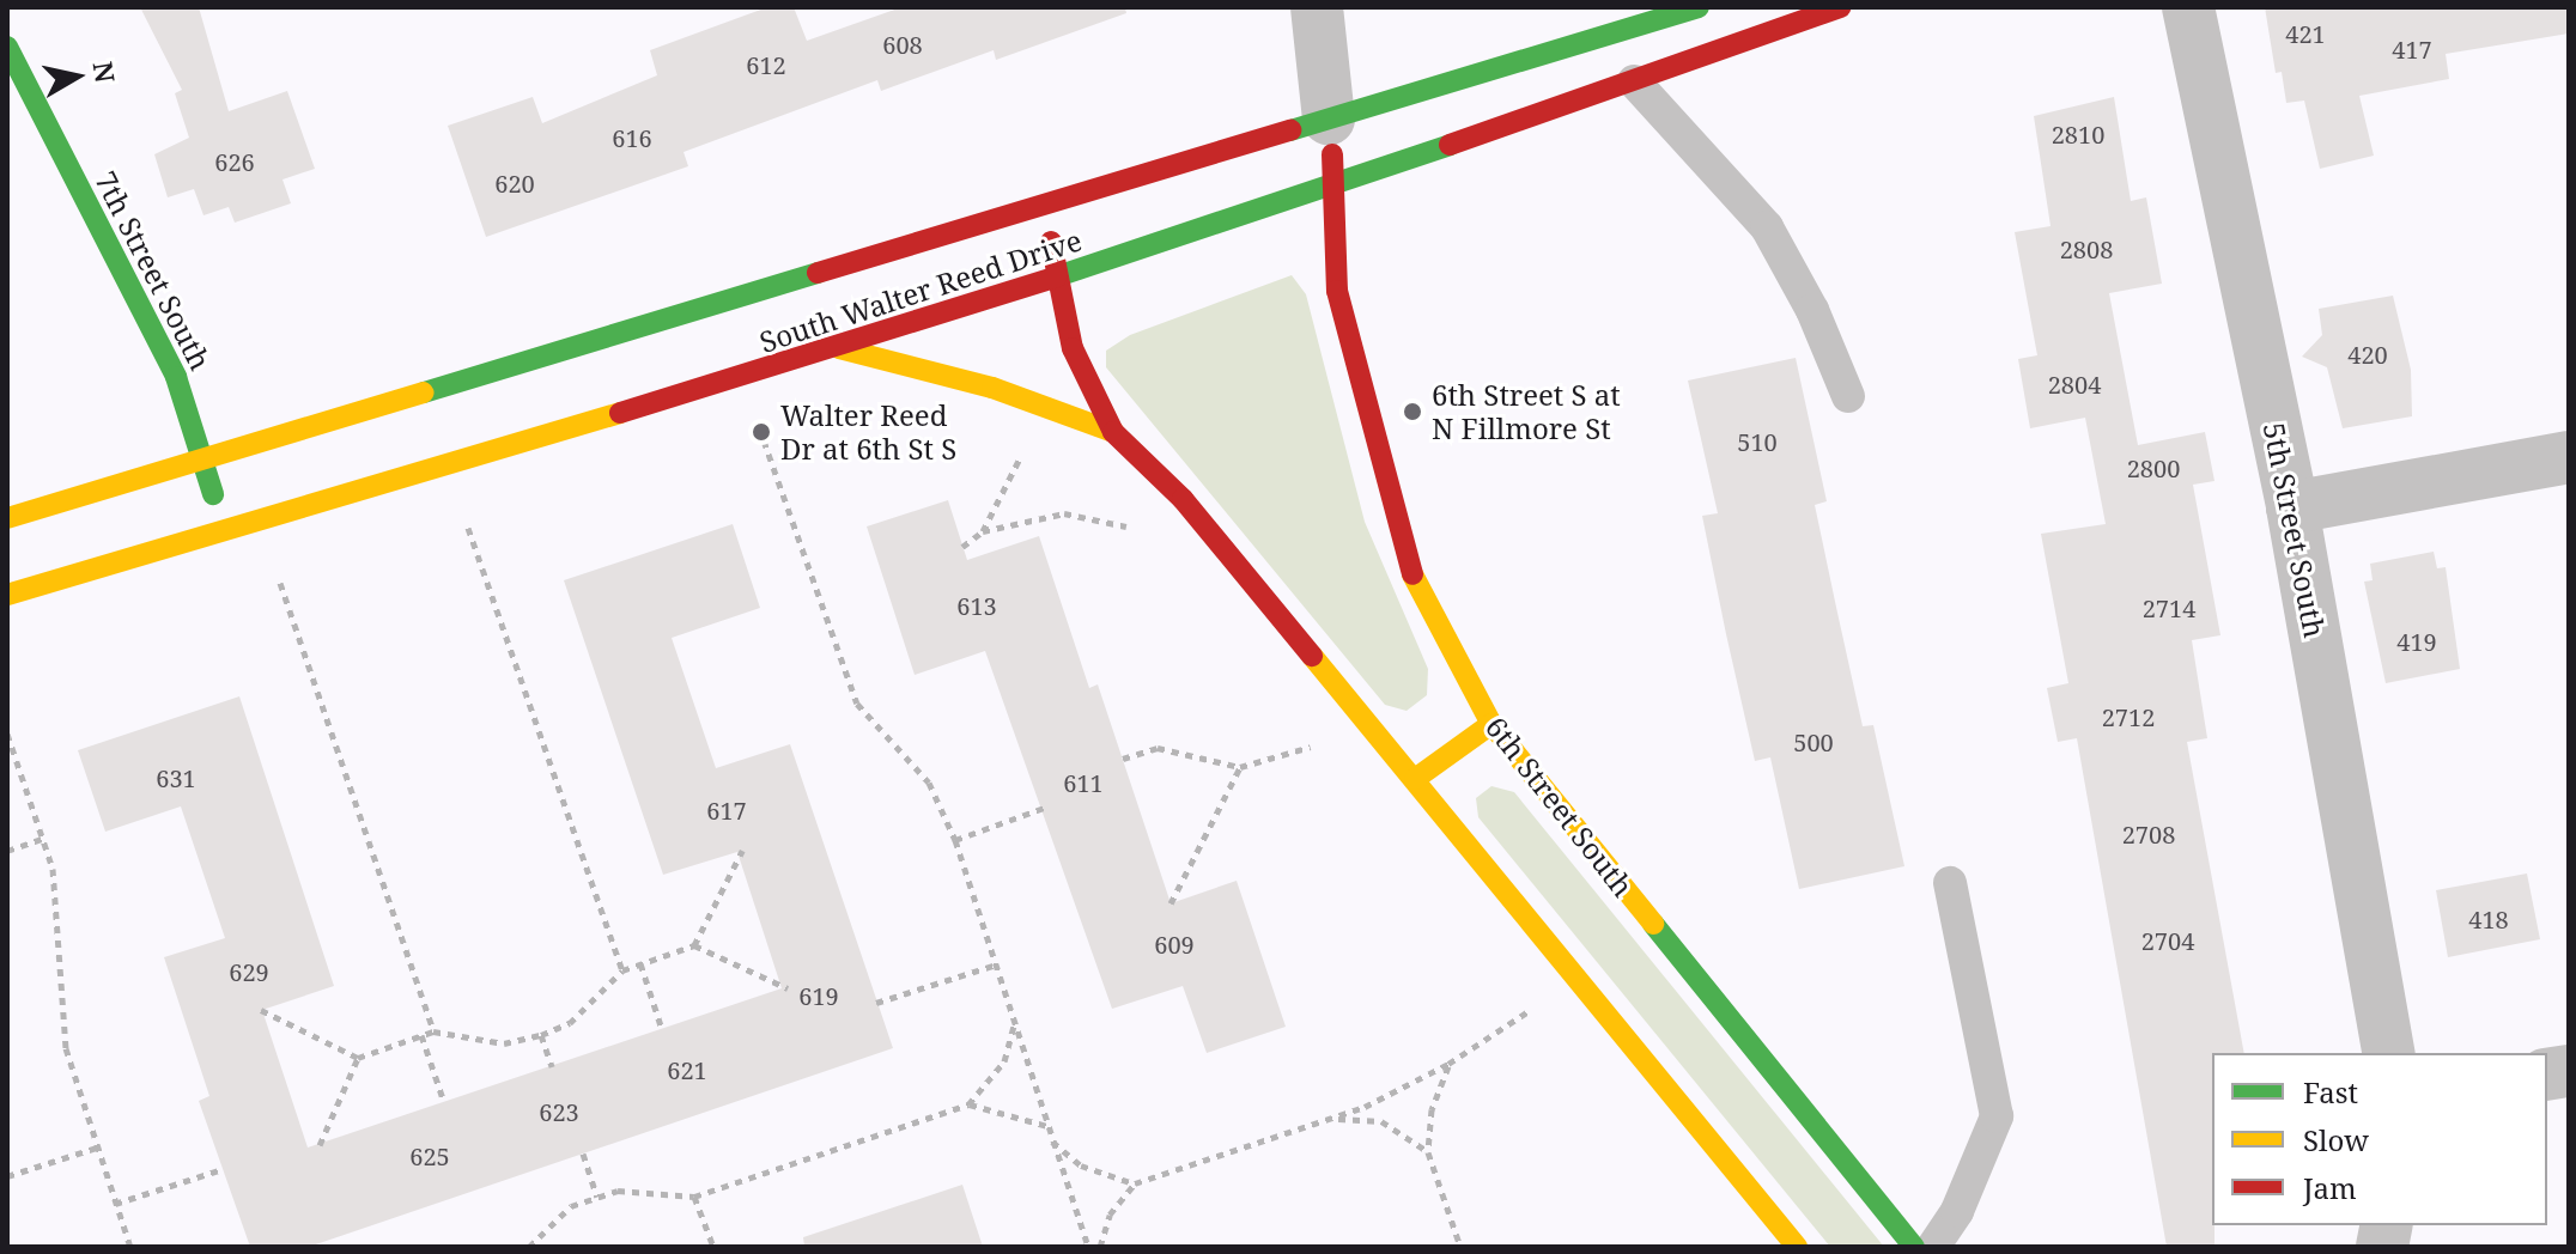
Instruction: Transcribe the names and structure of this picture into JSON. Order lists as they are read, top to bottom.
{
  "streets": {
    "street": [
      "7th Street South",
      "South Walter Reed Drive",
      "5th Street South",
      "6th Street South"
    ]
  },
  "crossings": [
    ["7th Street South", "South Walter Reed Drive"],
    ["South Walter Reed Drive", "6th Street South"]
  ],
  "places": ["6th Street S at N Fillmore St", "Walter Reed Dr at 6th St S"],
  "house_numbers": [
    "421",
    "608",
    "417",
    "612",
    "2810",
    "616",
    "626",
    "620",
    "2808",
    "420",
    "2804",
    "510",
    "2800",
    "613",
    "2714",
    "419",
    "2712",
    "500",
    "631",
    "611",
    "617",
    "2708",
    "418",
    "2704",
    "609",
    "629",
    "619",
    "621",
    "623",
    "625"
  ],
  "legend": ["Fast", "Slow", "Jam"],
  "north": "right"
}
